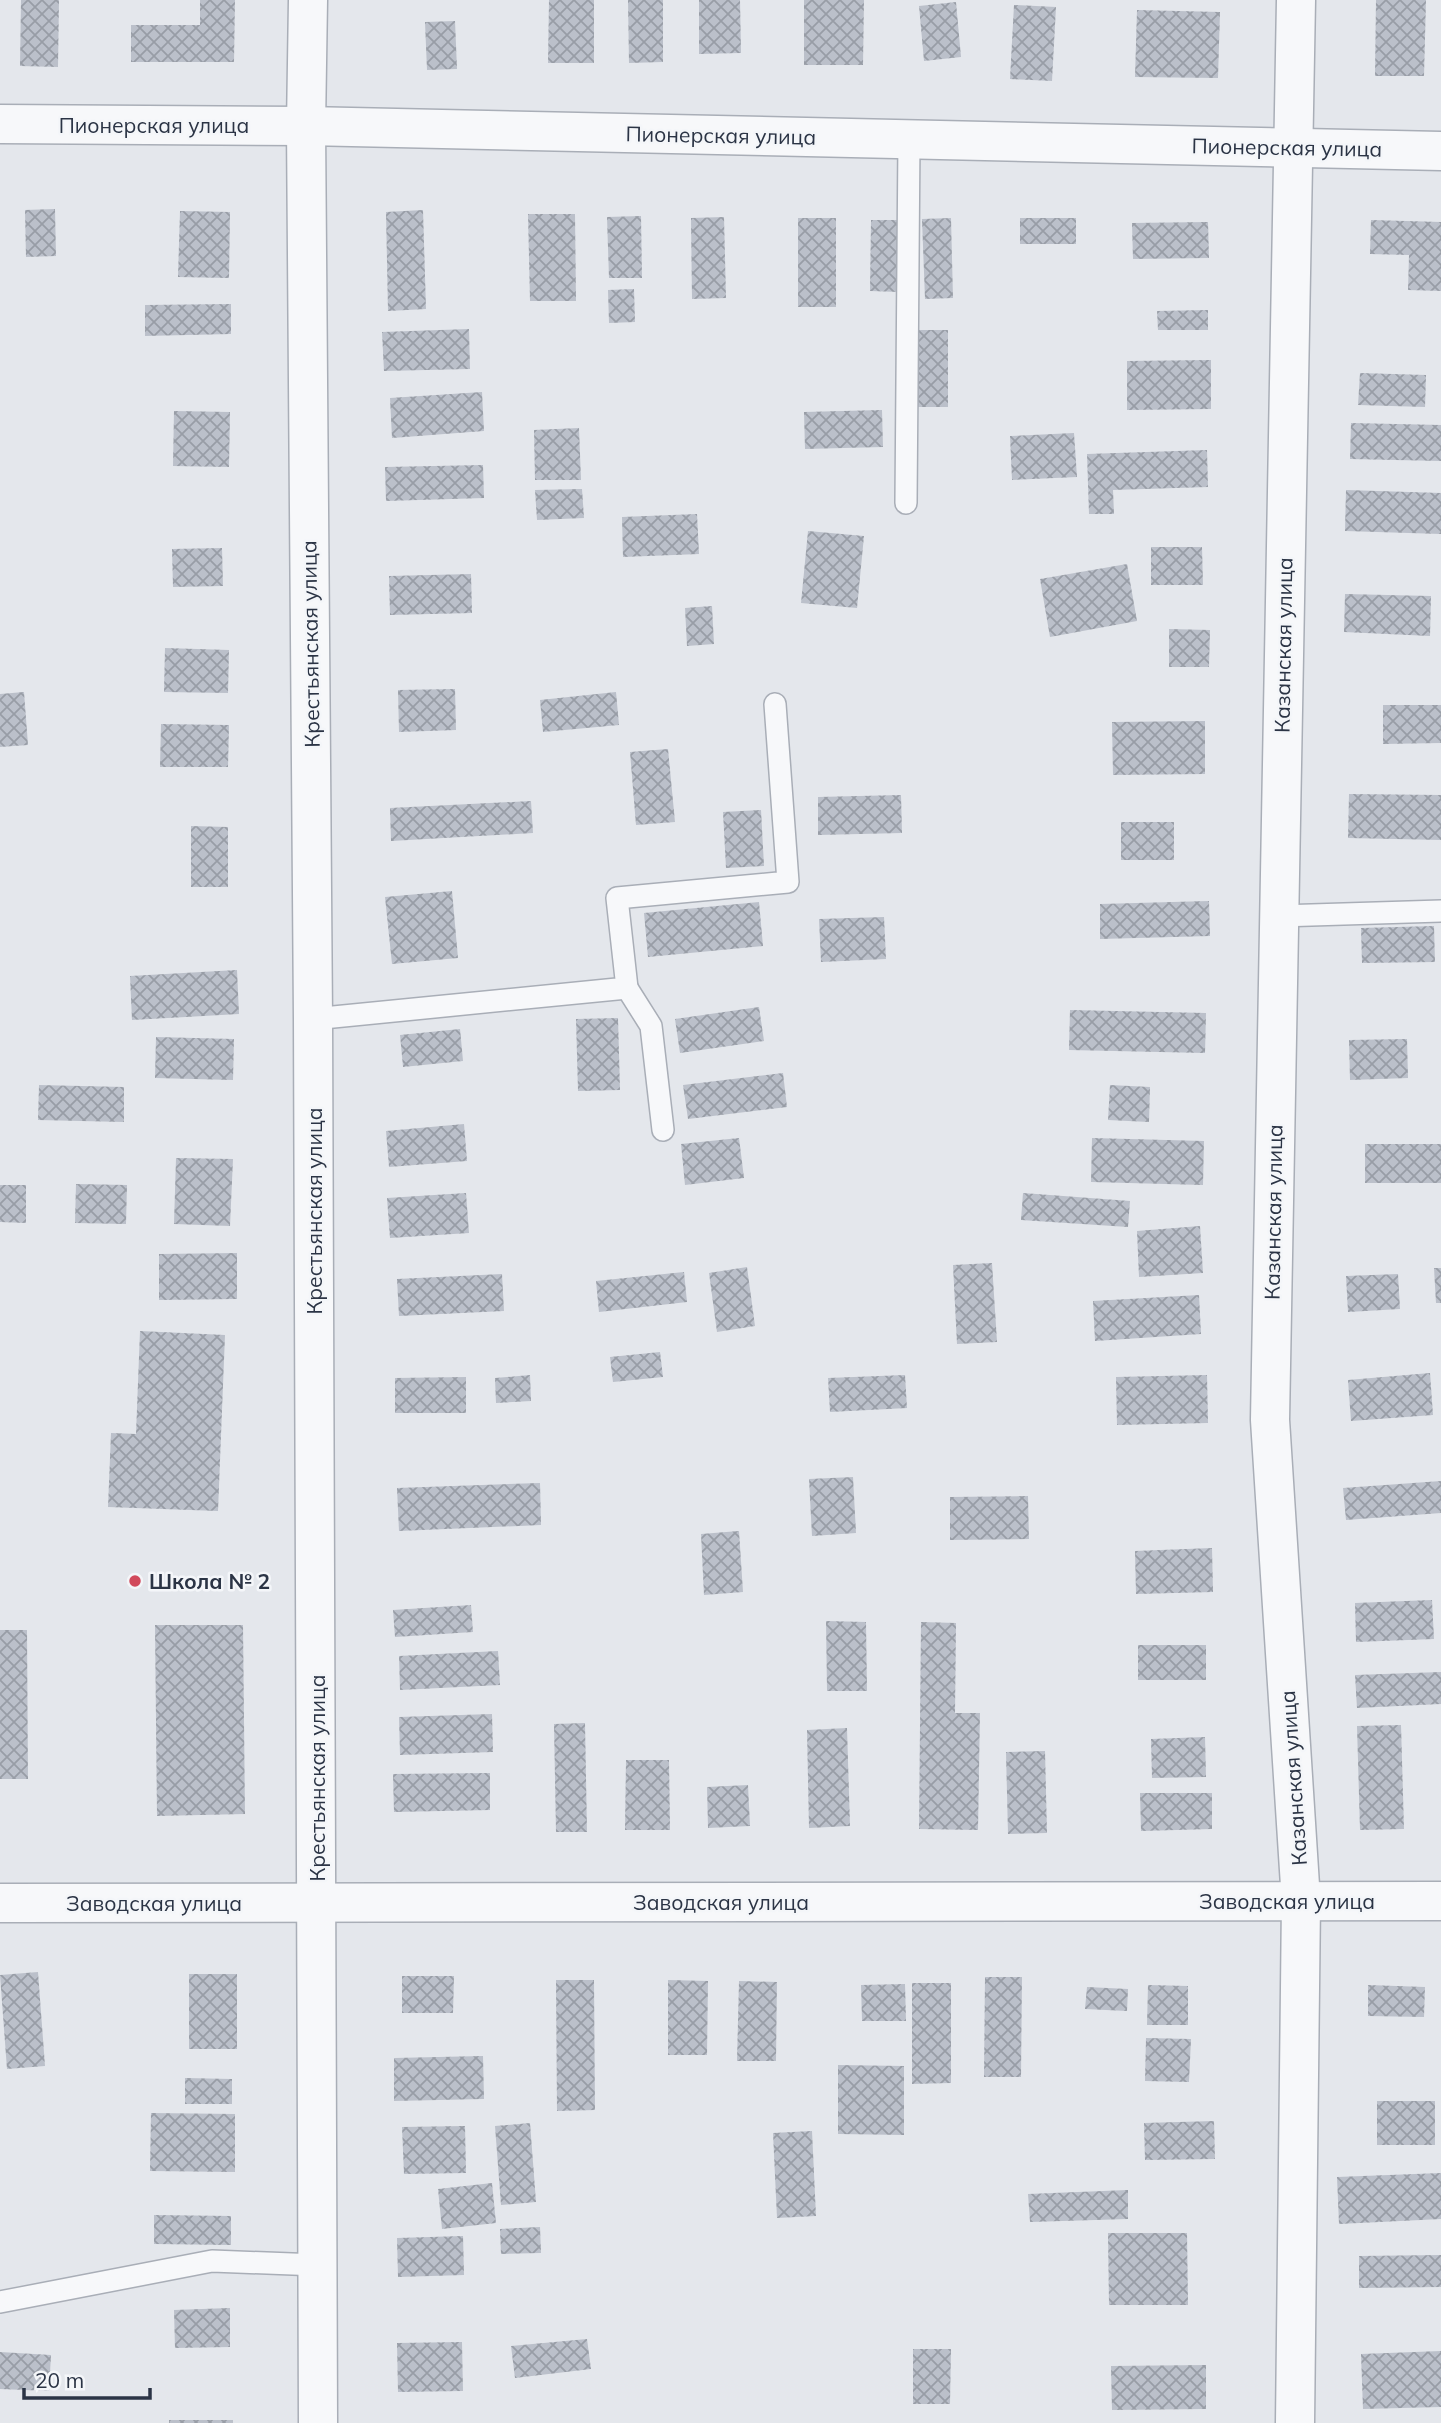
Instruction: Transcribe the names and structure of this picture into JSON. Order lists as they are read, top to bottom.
{
  "streets": {
    "street": [
      "Пионерская улица",
      "Крестьянская улица",
      "Казанская улица",
      "Заводская улица"
    ]
  },
  "crossings": [
    ["Пионерская улица", "Крестьянская улица"],
    ["Пионерская улица", "Казанская улица"],
    ["Крестьянская улица", "Заводская улица"],
    ["Казанская улица", "Заводская улица"]
  ],
  "places": ["Школа № 2"],
  "scale_bar": "20 m"
}
